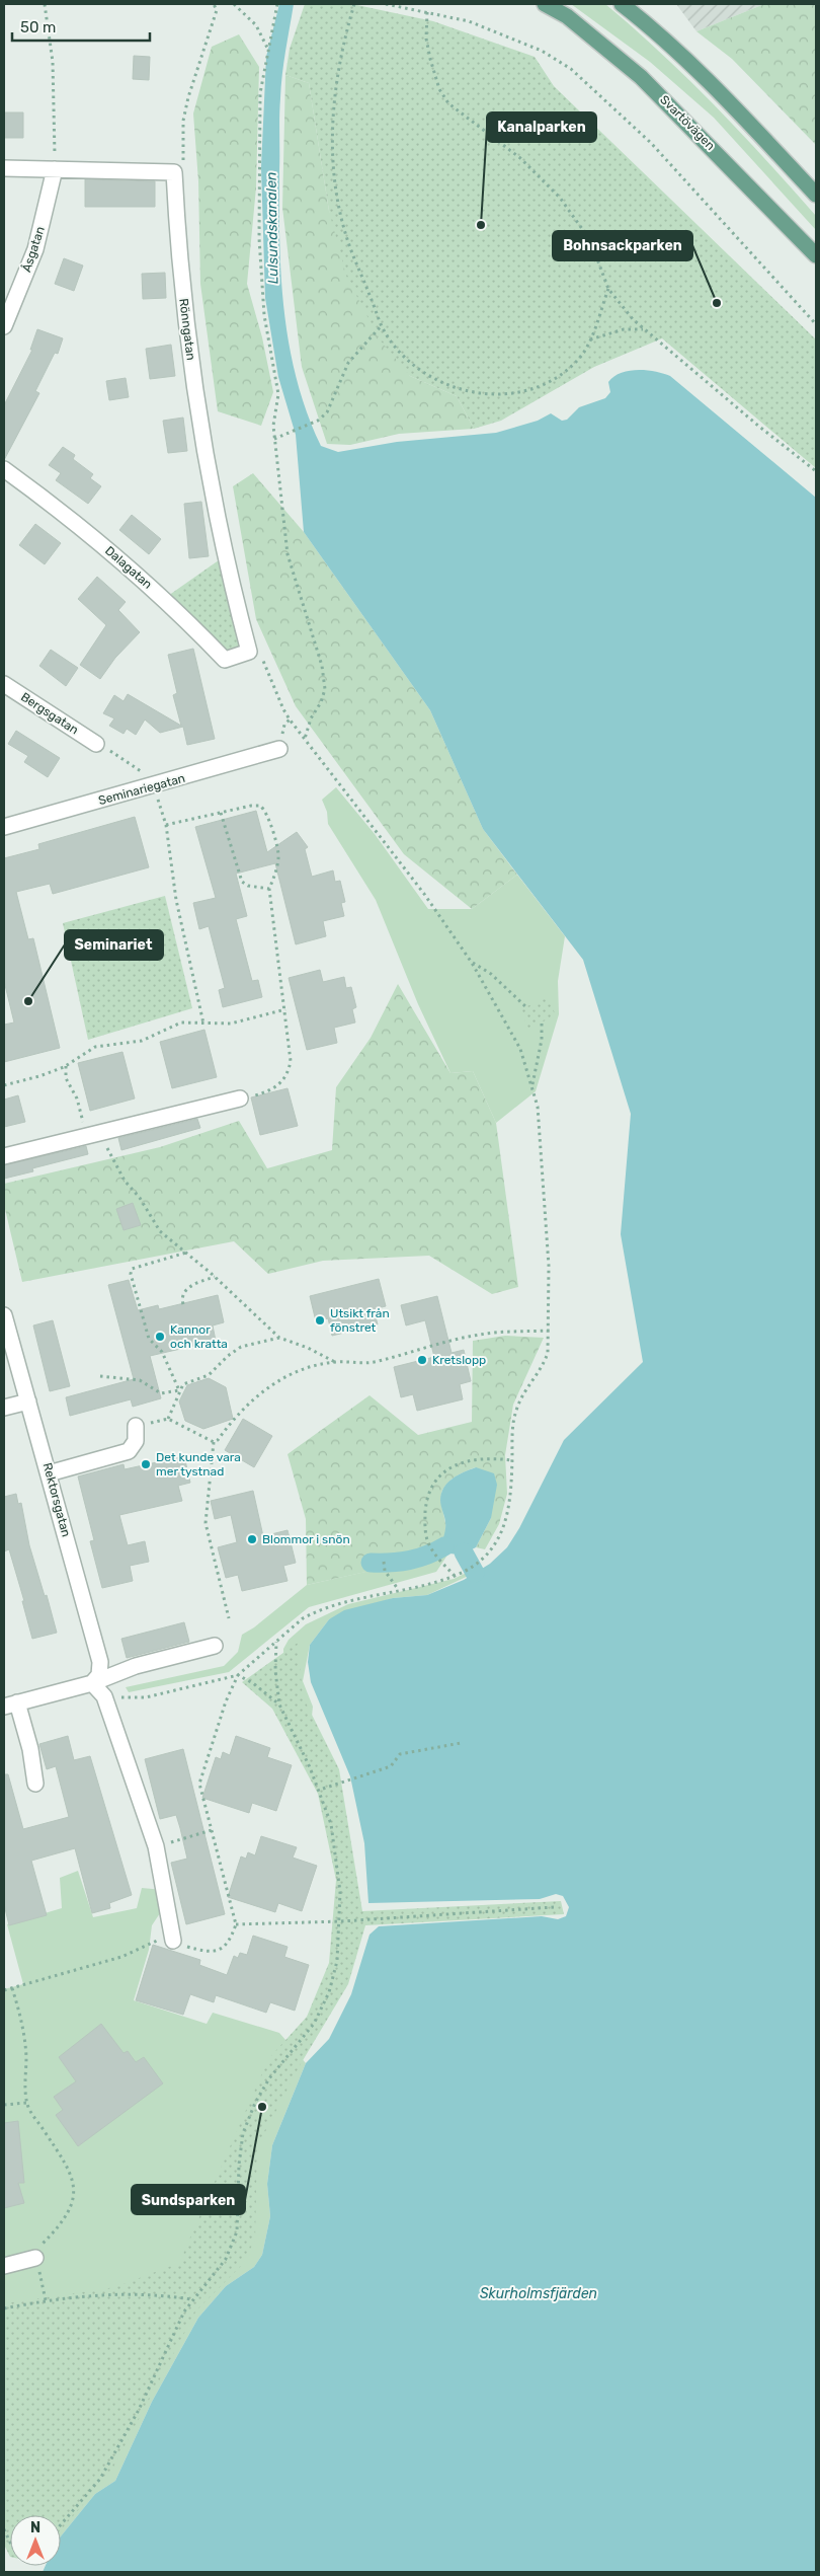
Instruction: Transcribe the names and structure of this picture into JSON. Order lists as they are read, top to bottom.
{
  "streets": {
    "main road": ["Svartövägen"],
    "street": [
      "Åsgatan",
      "Rönngatan",
      "Dalagatan",
      "Bergsgatan",
      "Seminariegatan",
      "Rektorsgatan"
    ]
  },
  "crossings": [
    ["Rönngatan", "Dalagatan"]
  ],
  "water": ["Lulsundskanalen", "Skurholmsfjärden"],
  "places": [
    "Kanalparken",
    "Bohnsackparken",
    "Seminariet",
    "Utsikt från fönstret",
    "Kannor och kratta",
    "Kretslopp",
    "Det kunde vara mer tystnad",
    "Blommor i snön",
    "Sundsparken"
  ],
  "scale_bar": "50 m",
  "north": "top"
}
